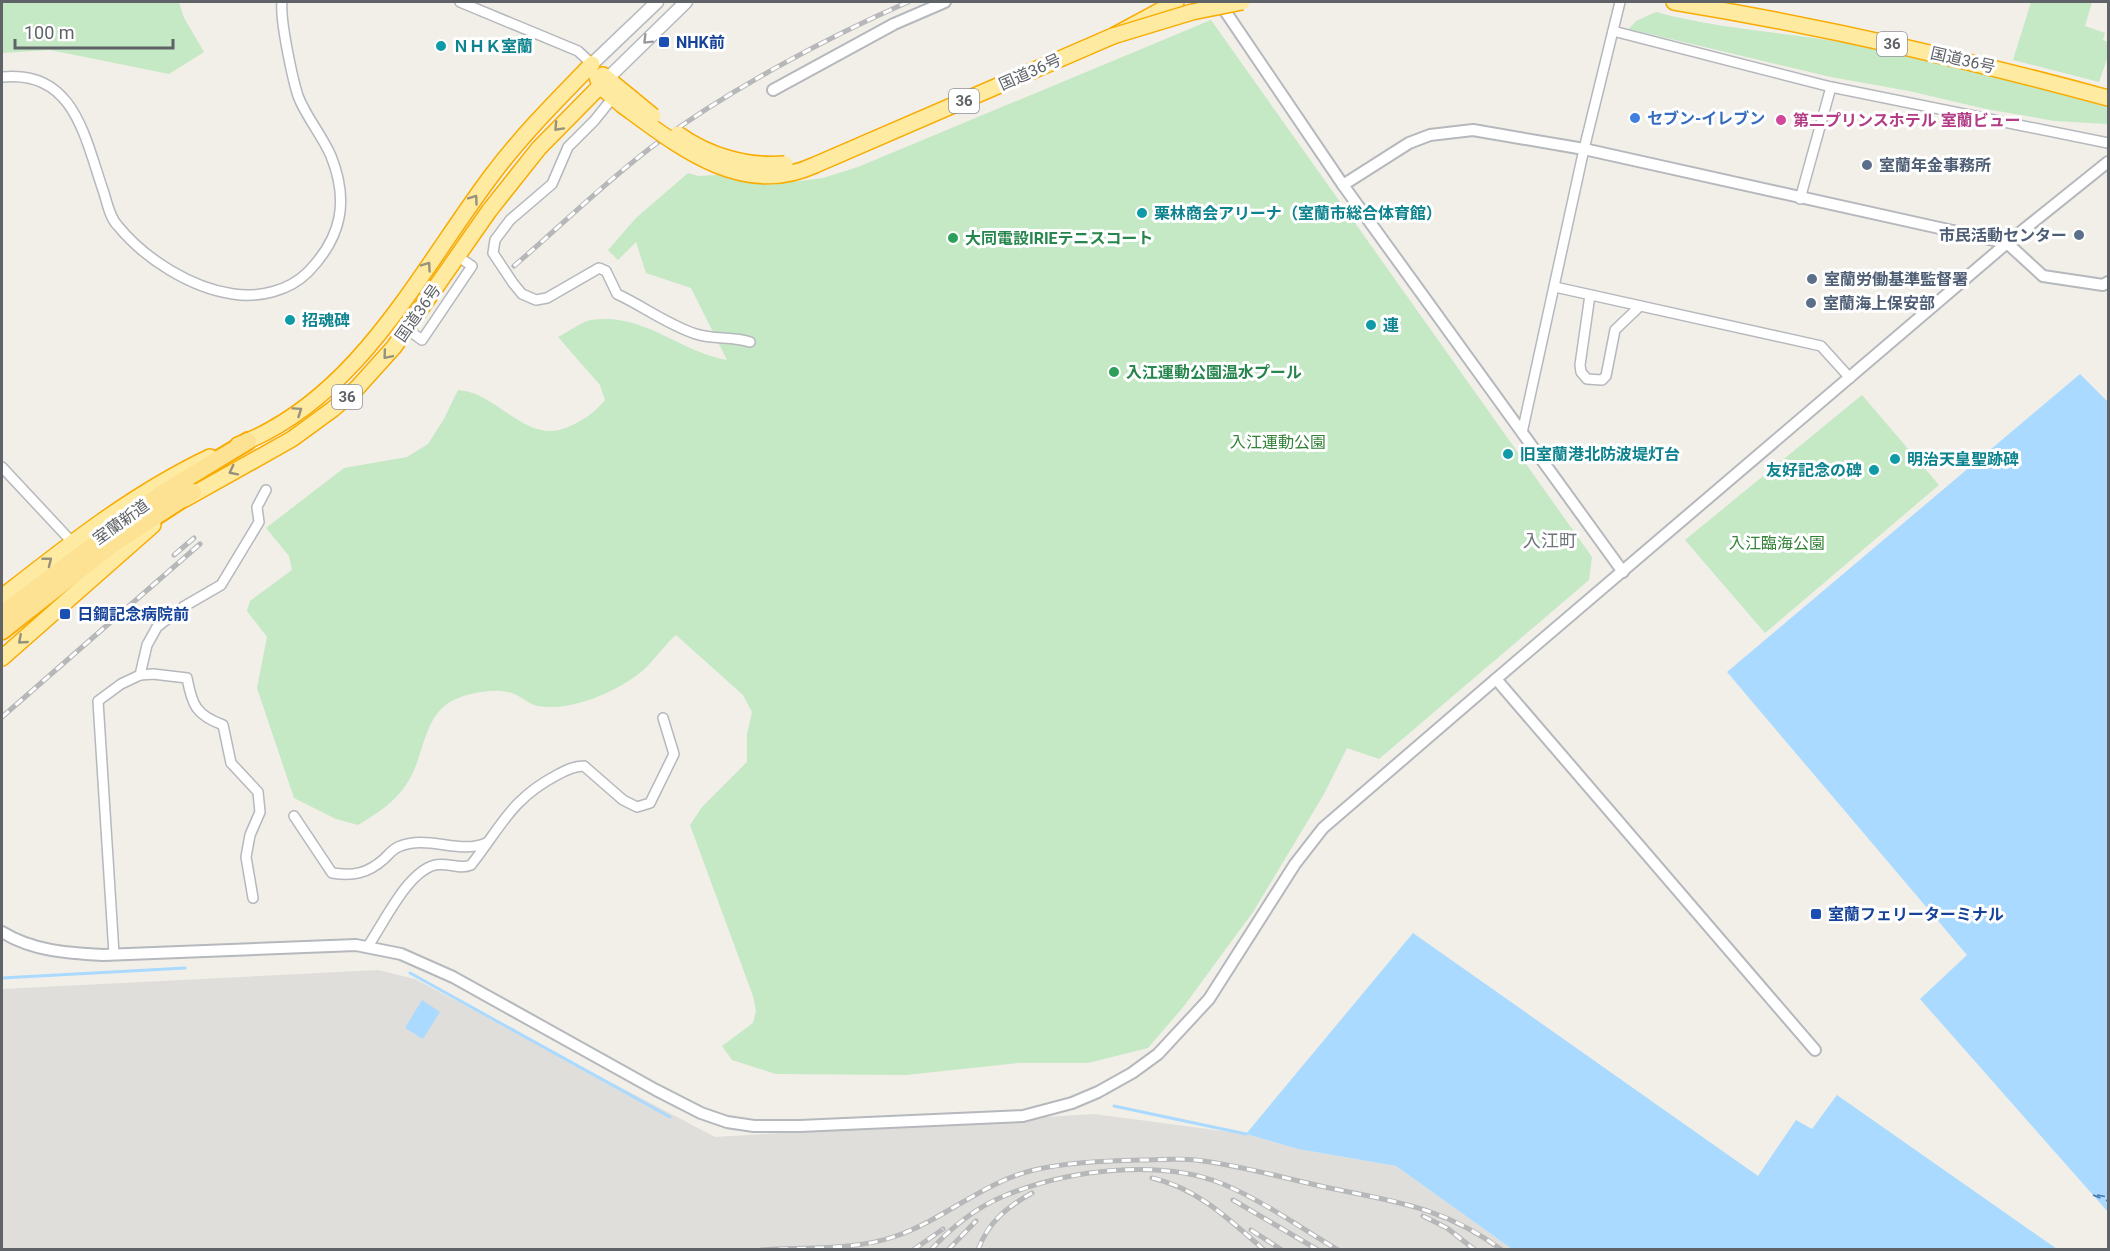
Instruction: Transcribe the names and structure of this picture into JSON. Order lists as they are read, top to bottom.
{
  "streets": {
    "highway": ["36", "国道36号", "室蘭新道"]
  },
  "crossings": [
    ["国道36号", "室蘭新道"]
  ],
  "districts": ["入江町"],
  "parks": ["入江運動公園", "入江臨海公園"],
  "places": {
    "transit": ["NHK前", "日鋼記念病院前", "室蘭フェリーターミナル"],
    "other": [
      "ＮＨＫ室蘭",
      "セブン-イレブン",
      "第二プリンスホテル 室蘭ビュー",
      "室蘭年金事務所",
      "栗林商会アリーナ（室蘭市総合体育館）",
      "市民活動センター",
      "大同電設IRIEテニスコート",
      "室蘭労働基準監督署",
      "室蘭海上保安部",
      "招魂碑",
      "連",
      "入江運動公園温水プール",
      "旧室蘭港北防波堤灯台",
      "明治天皇聖跡碑",
      "友好記念の碑"
    ]
  },
  "scale_bar": "100 m"
}
